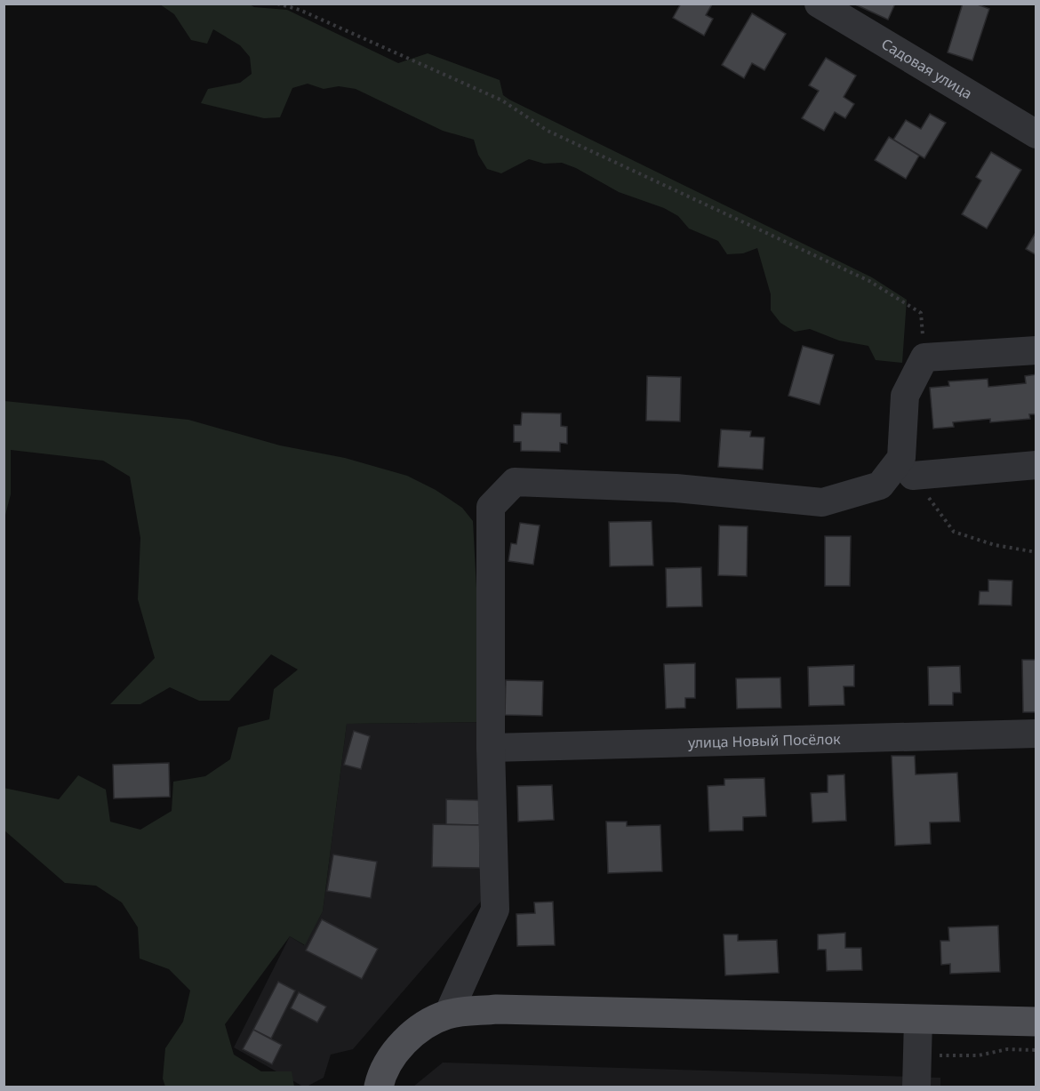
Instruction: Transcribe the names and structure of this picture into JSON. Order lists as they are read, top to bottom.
{
  "streets": {
    "street": ["Садовая улица", "улица Новый Посёлок"]
  }
}
